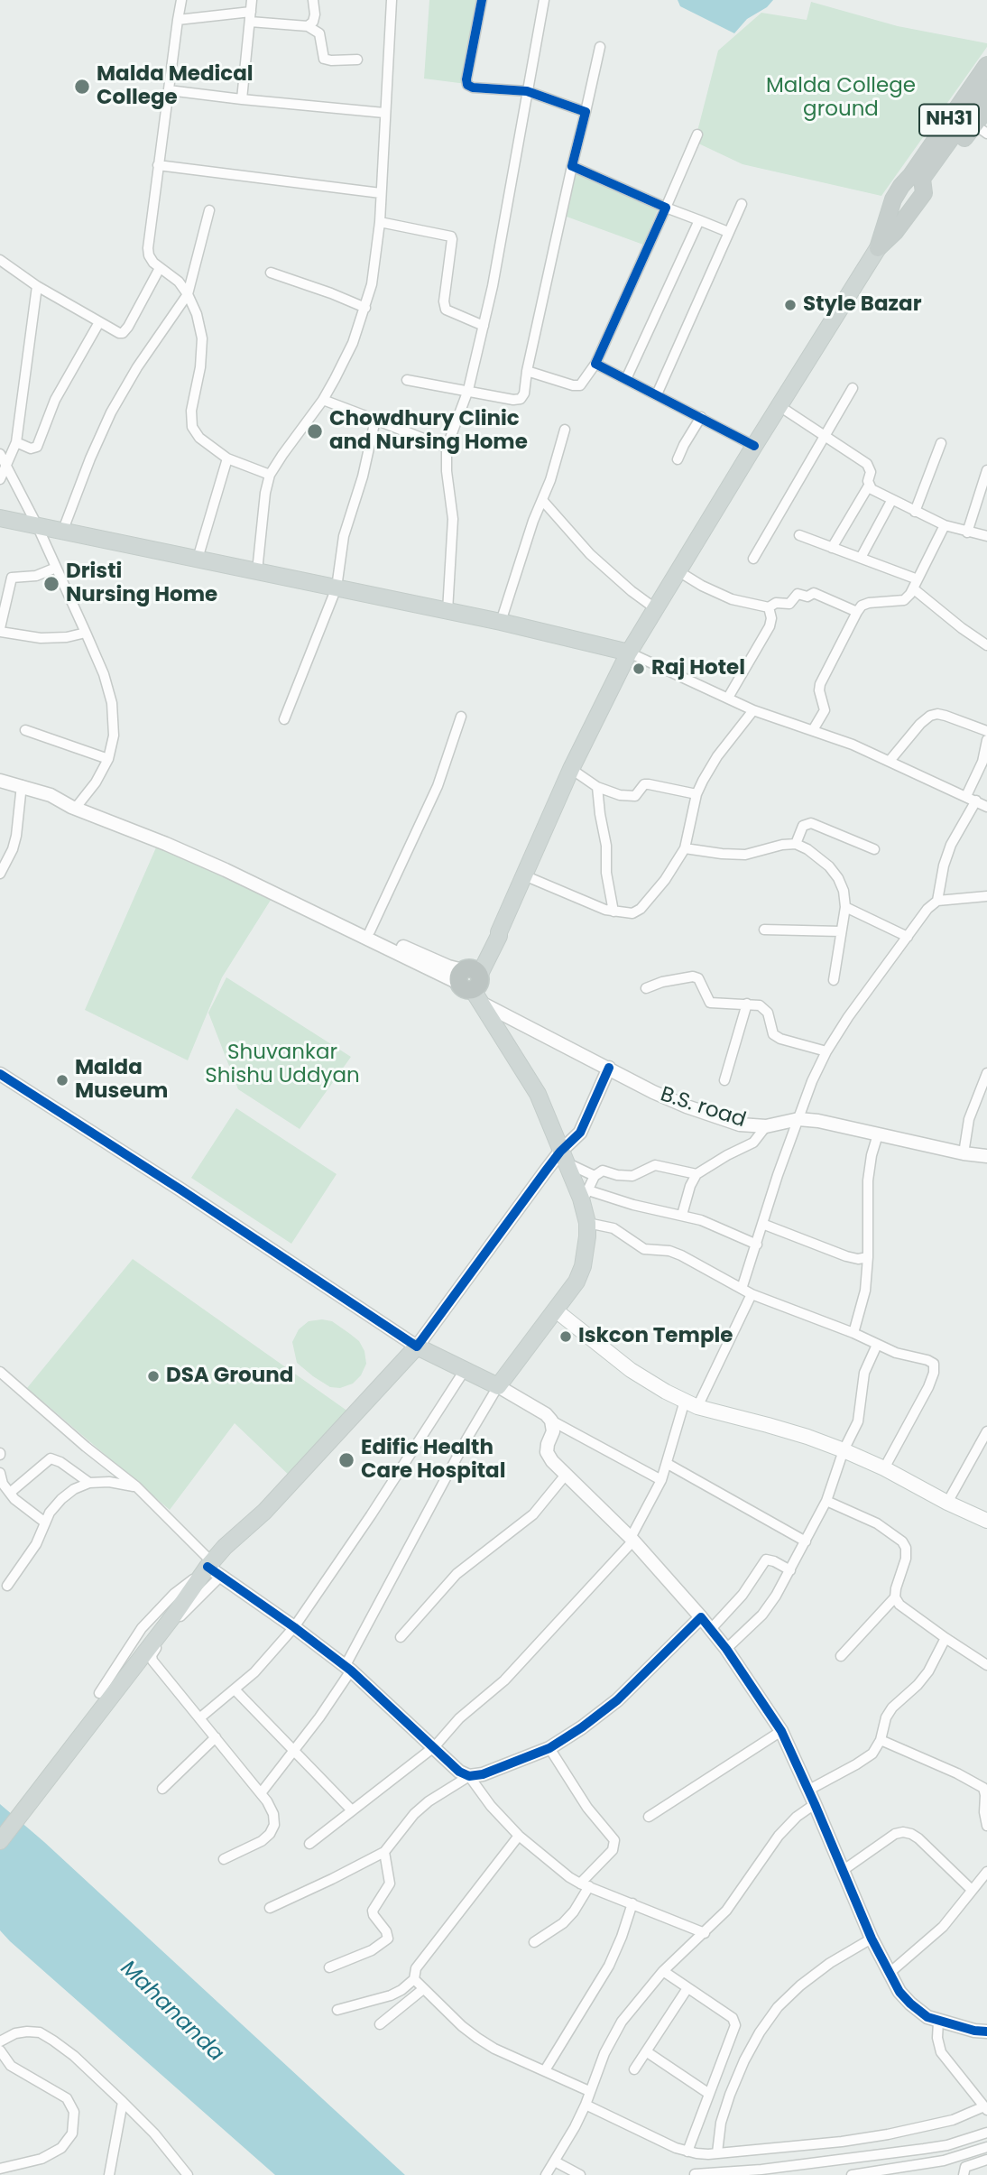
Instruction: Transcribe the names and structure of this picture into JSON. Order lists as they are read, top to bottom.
{
  "streets": {
    "highway": ["NH31"],
    "street": ["B.S. road"]
  },
  "water": ["Mahananda"],
  "parks": ["Malda College ground", "Shuvankar Shishu Uddyan"],
  "places": [
    "Malda Medical College",
    "Style Bazar",
    "Chowdhury Clinic and Nursing Home",
    "Dristi Nursing Home",
    "Raj Hotel",
    "Malda Museum",
    "Iskcon Temple",
    "DSA Ground",
    "Edific Health Care Hospital"
  ]
}
